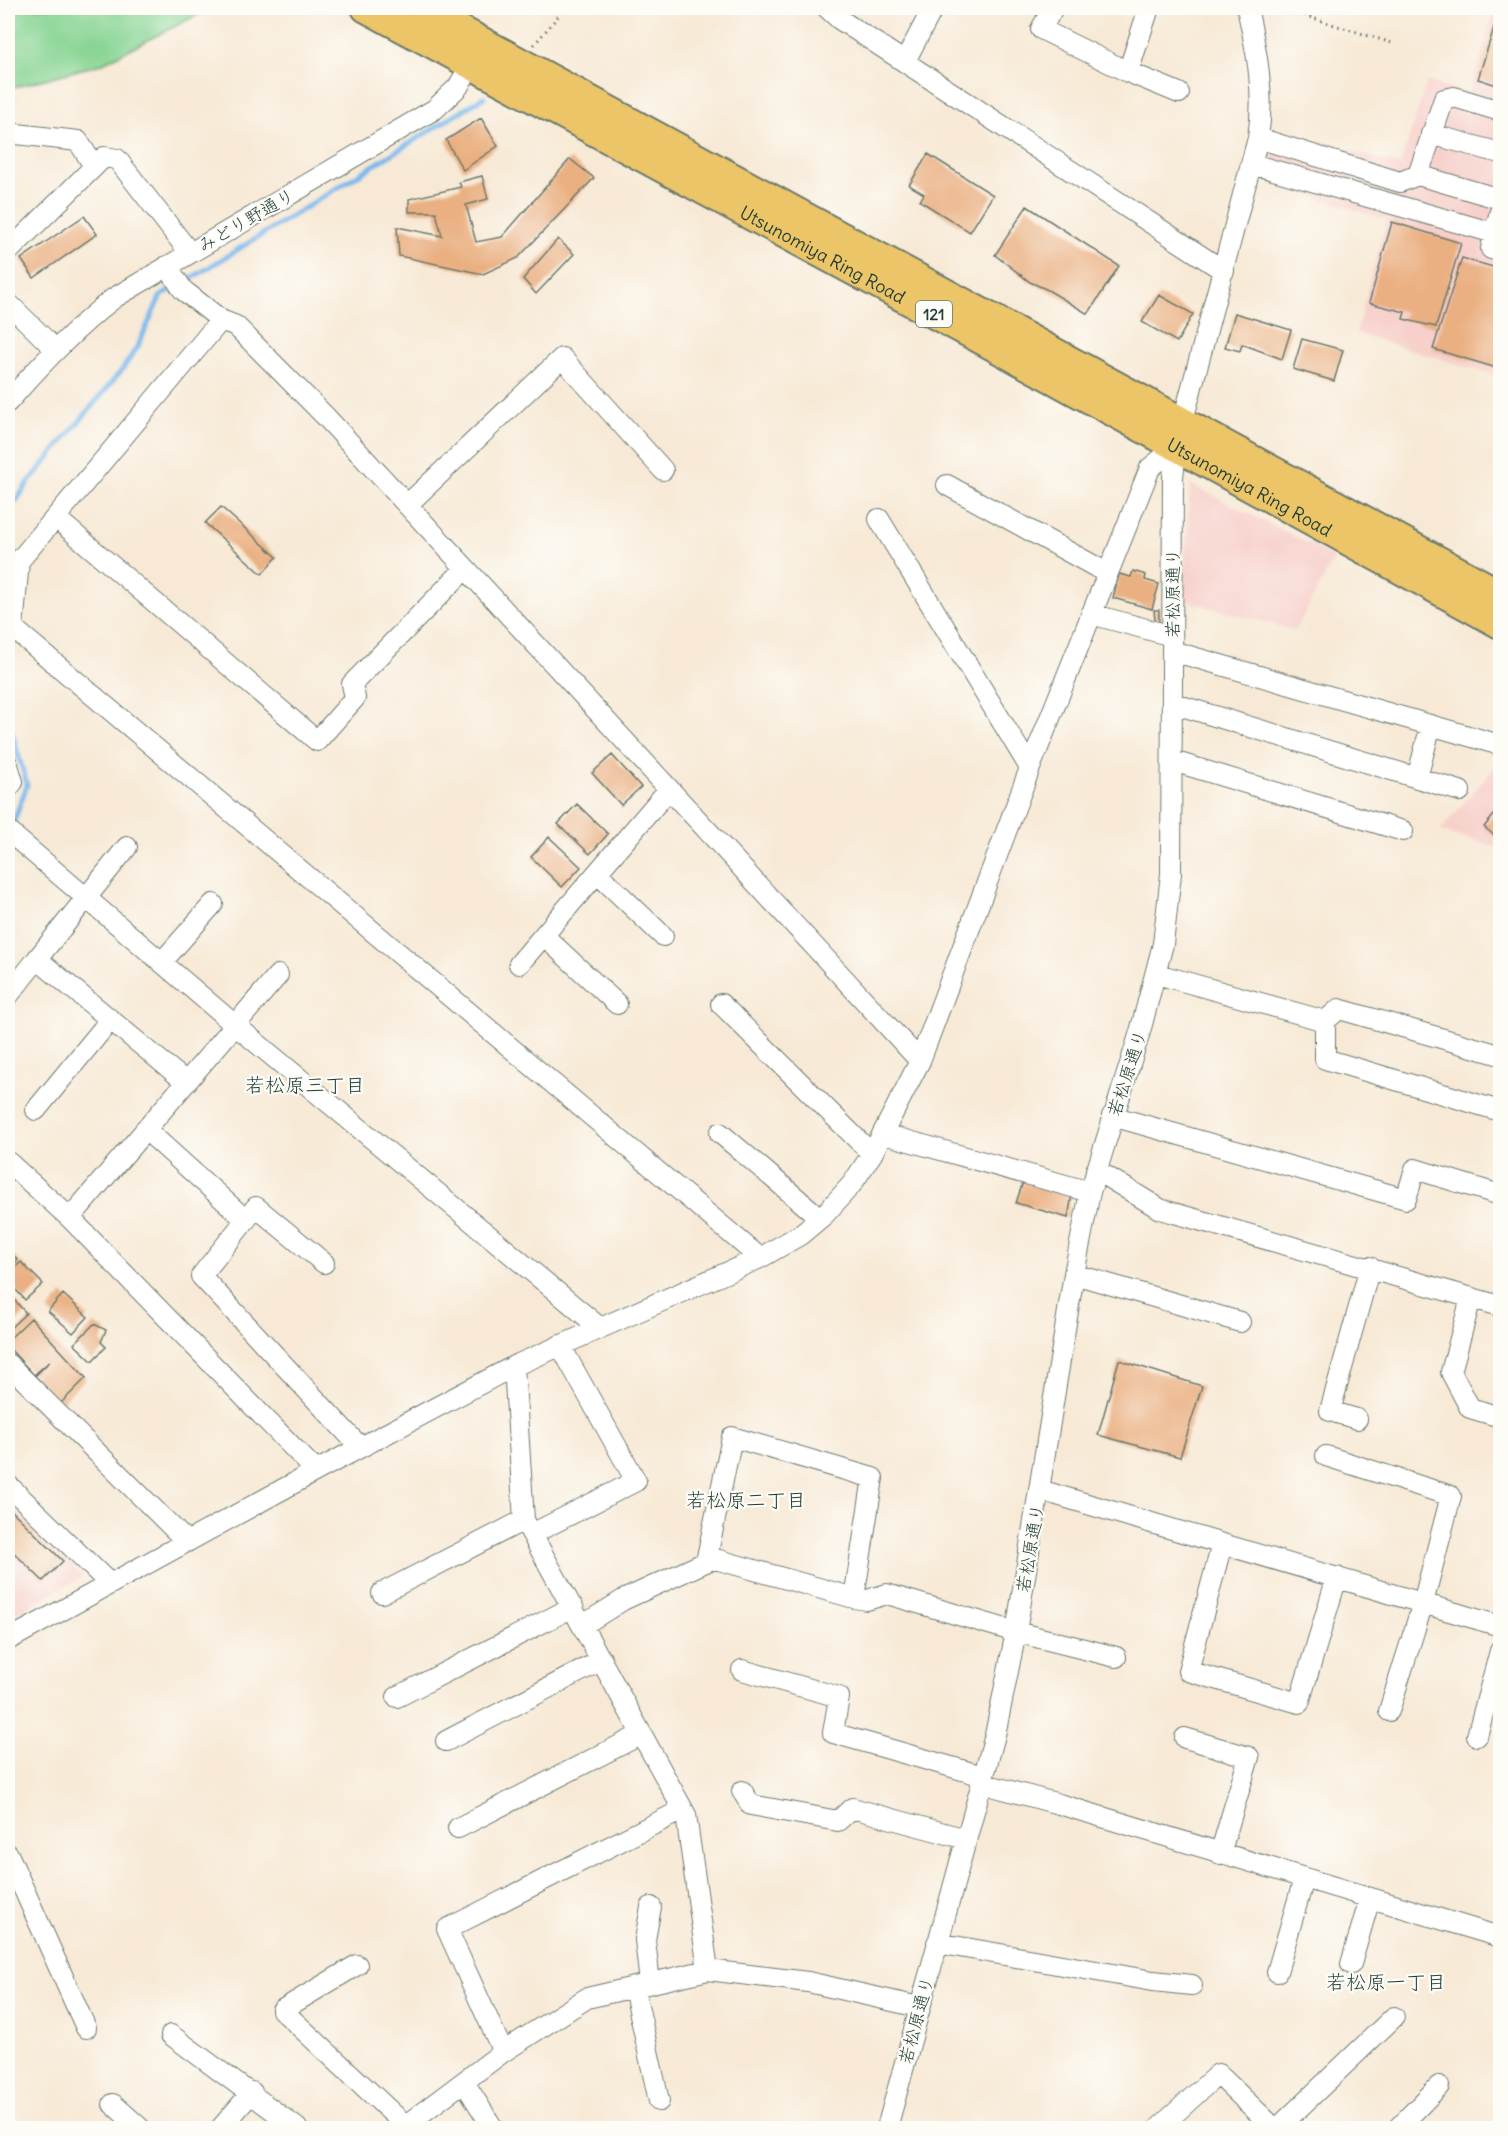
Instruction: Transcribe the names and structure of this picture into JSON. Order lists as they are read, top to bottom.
{
  "streets": {
    "highway": ["Utsunomiya Ring Road", "121"],
    "street": ["みどり野通り", "若松原通り"]
  },
  "crossings": [
    ["みどり野通り", "Utsunomiya Ring Road"],
    ["Utsunomiya Ring Road", "若松原通り"]
  ],
  "districts": ["若松原三丁目", "若松原二丁目", "若松原一丁目"]
}
